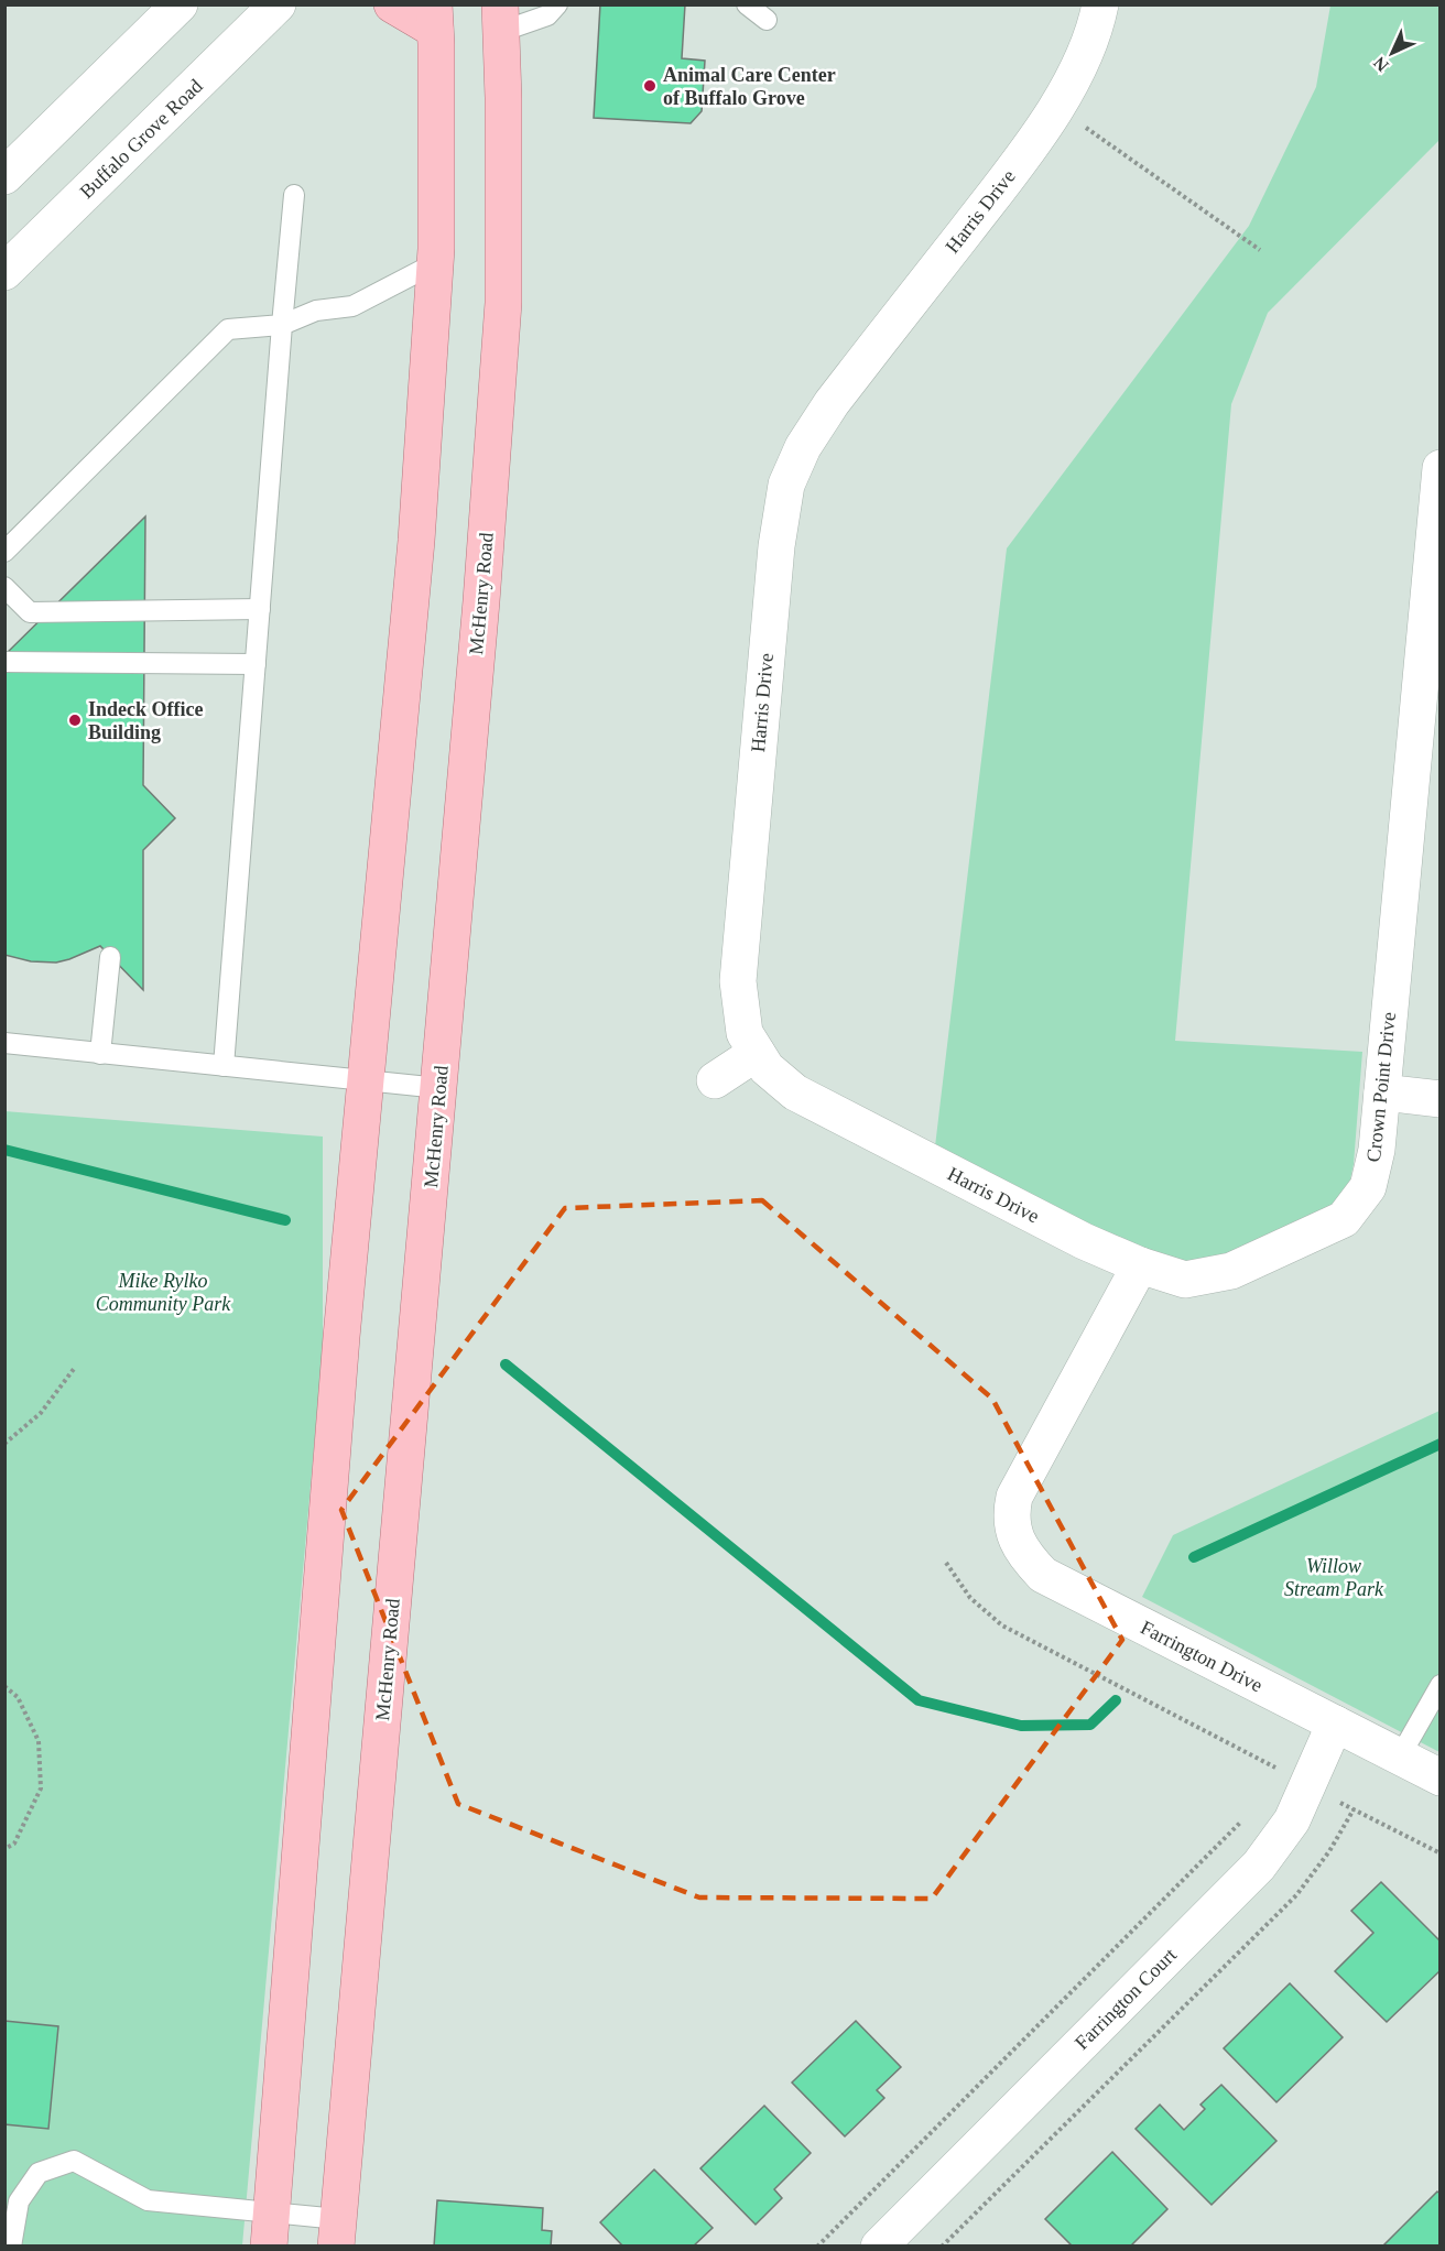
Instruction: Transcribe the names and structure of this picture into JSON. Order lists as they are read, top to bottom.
{
  "streets": {
    "main road": ["McHenry Road"],
    "street": [
      "Buffalo Grove Road",
      "Harris Drive",
      "Crown Point Drive",
      "Farrington Drive",
      "Farrington Court"
    ]
  },
  "crossings": [
    ["Harris Drive", "Crown Point Drive"],
    ["Harris Drive", "Farrington Drive"],
    ["Crown Point Drive", "Farrington Drive"],
    ["Farrington Drive", "Farrington Court"]
  ],
  "parks": ["Mike Rylko Community Park", "Willow Stream Park"],
  "places": ["Animal Care Center of Buffalo Grove", "Indeck Office Building"],
  "north": "bottom left"
}
